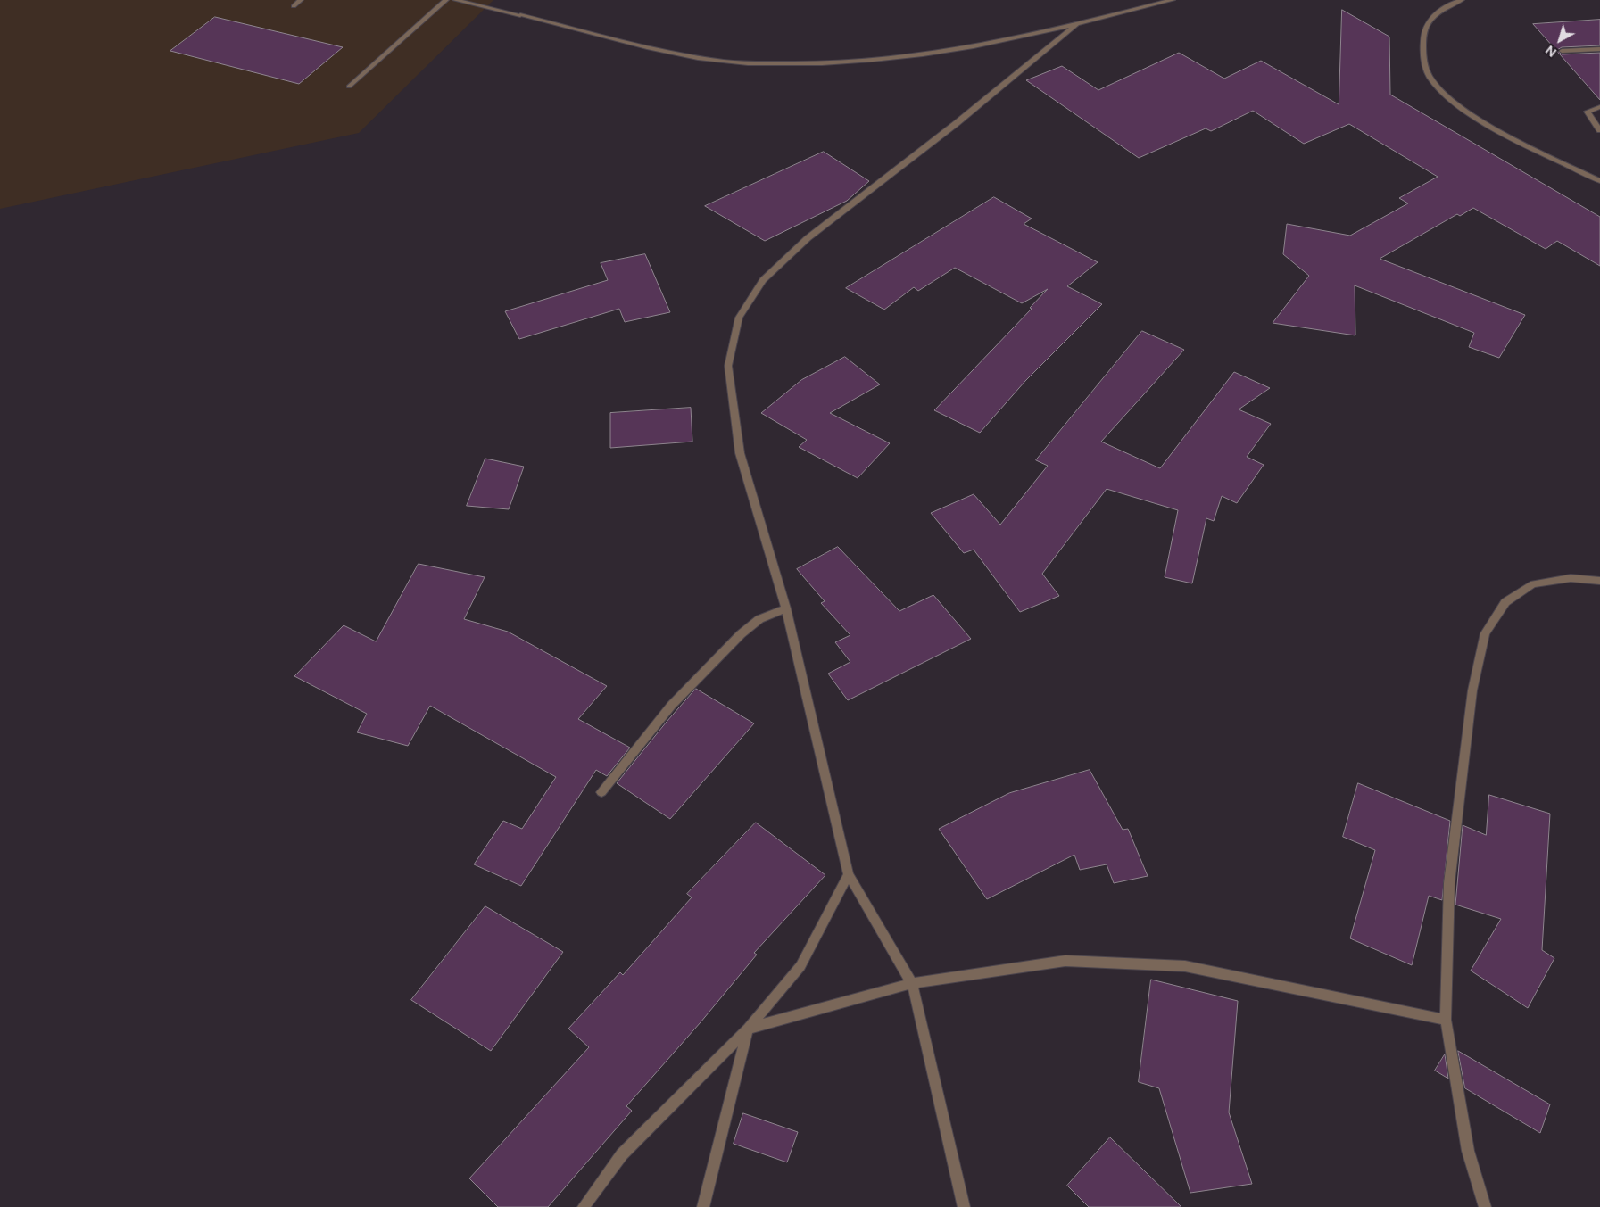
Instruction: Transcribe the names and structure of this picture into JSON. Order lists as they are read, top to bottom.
{
  "north": "bottom left"
}
